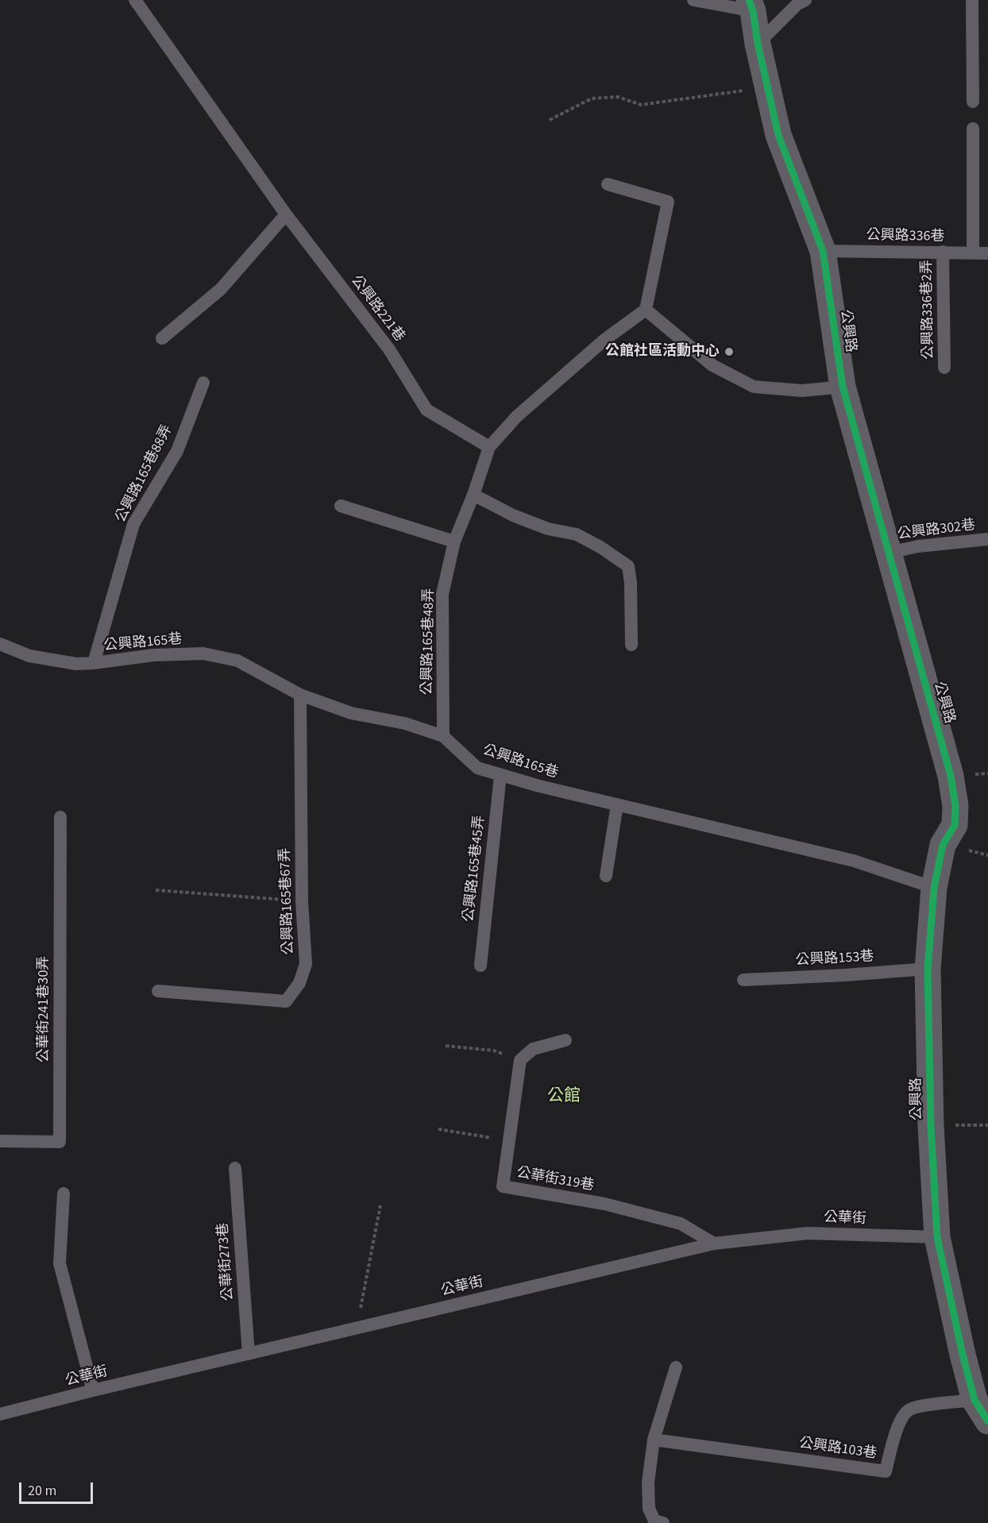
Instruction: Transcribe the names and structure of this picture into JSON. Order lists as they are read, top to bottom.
{
  "streets": {
    "street": ["公興路"],
    "lane": [
      "公興路336巷",
      "公興路221巷",
      "公興路336巷2弄",
      "公興路165巷88弄",
      "公興路302巷",
      "公興路165巷48弄",
      "公興路165巷",
      "公興路165巷45弄",
      "公興路165巷67弄",
      "公興路153巷",
      "公華街241巷30弄",
      "公華街319巷",
      "公華街",
      "公華街273巷",
      "公興路103巷"
    ]
  },
  "crossings": [
    ["公興路336巷", "公興路336巷2弄"],
    ["公興路336巷", "公興路"],
    ["公興路221巷", "公興路165巷48弄"],
    ["公興路", "公興路302巷"],
    ["公興路", "公興路165巷"],
    ["公興路", "公興路153巷"],
    ["公興路", "公華街"],
    ["公興路", "公興路103巷"],
    ["公興路165巷88弄", "公興路165巷"],
    ["公興路165巷48弄", "公興路165巷"],
    ["公興路165巷", "公興路165巷45弄"],
    ["公興路165巷", "公興路165巷67弄"],
    ["公華街319巷", "公華街"],
    ["公華街", "公華街273巷"]
  ],
  "districts": ["公館"],
  "places": ["公館社區活動中心"],
  "scale_bar": "20 m"
}
